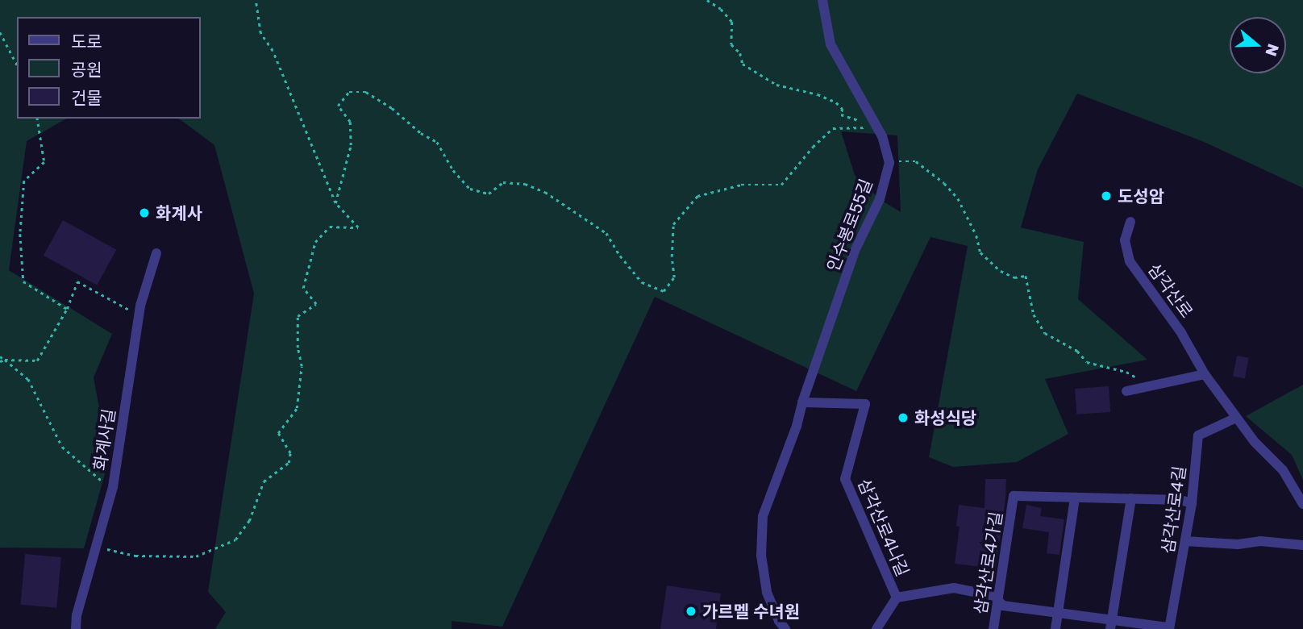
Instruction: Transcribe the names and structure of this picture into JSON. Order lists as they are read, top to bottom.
{
  "streets": {
    "street": [
      "인수봉로55길",
      "삼각산로",
      "화계사길",
      "삼각산로4길",
      "삼각산로4나길",
      "삼각산로4가길"
    ]
  },
  "crossings": [
    ["인수봉로55길", "삼각산로4나길"],
    ["삼각산로", "삼각산로4길"],
    ["삼각산로4길", "삼각산로4나길"],
    ["삼각산로4길", "삼각산로4가길"],
    ["삼각산로4나길", "삼각산로4가길"]
  ],
  "places": [
    "도성암",
    "화계사",
    "화성식당",
    "가르멜 수녀원"
  ],
  "legend": ["도로", "공원", "건물"],
  "north": "right"
}
